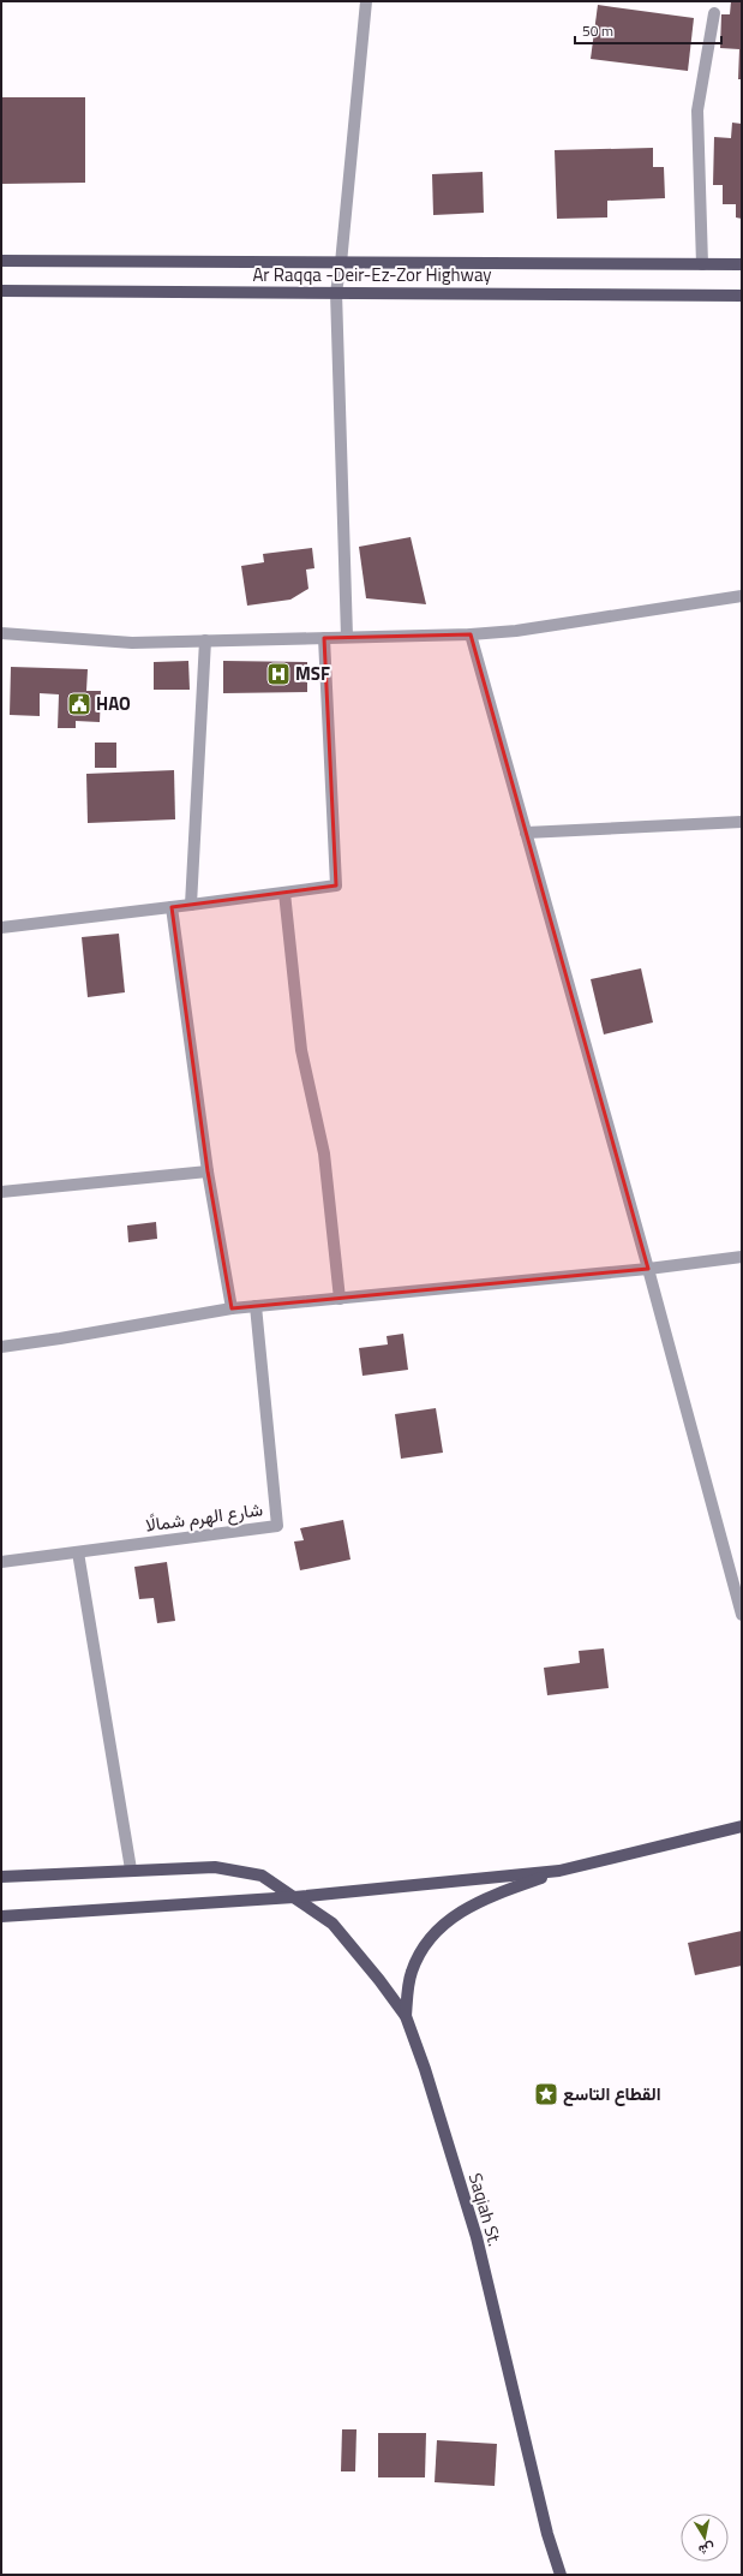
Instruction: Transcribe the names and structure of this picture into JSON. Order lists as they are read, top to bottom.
{
  "streets": {
    "main road": ["Ar Raqqa -Deir-Ez-Zor Highway", "Saqiah St."],
    "street": ["شارع الهرم شمالًا"]
  },
  "places": {
    "hospital": ["MSF"],
    "public building": ["HAO"],
    "place": ["القطاع التاسع"]
  },
  "scale_bar": "50 m",
  "north": "bottom"
}
